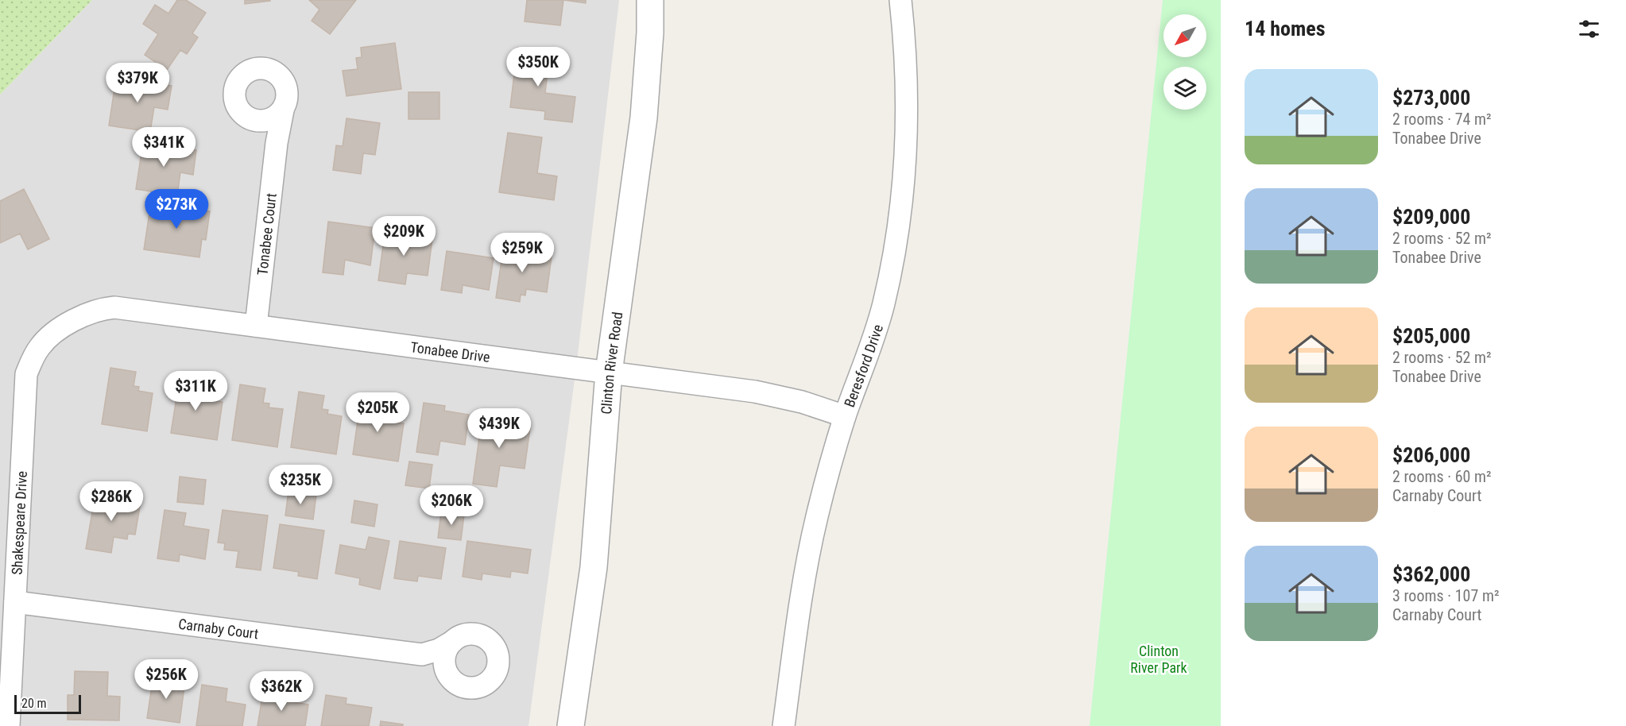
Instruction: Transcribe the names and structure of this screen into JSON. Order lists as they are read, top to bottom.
{
  "streets": {
    "street": [
      "Tonabee Court",
      "Tonabee Drive",
      "Clinton River Road",
      "Beresford Drive",
      "Shakespeare Drive",
      "Carnaby Court"
    ]
  },
  "crossings": [
    ["Tonabee Court", "Tonabee Drive"],
    ["Tonabee Drive", "Clinton River Road"],
    ["Tonabee Drive", "Beresford Drive"],
    ["Tonabee Drive", "Shakespeare Drive"],
    ["Shakespeare Drive", "Carnaby Court"]
  ],
  "parks": ["Clinton River Park"],
  "scale_bar": "20 m",
  "north": "bottom left",
  "page": {
    "heading": "14 homes",
    "price": [
      "$350K",
      "$379K",
      "$341K",
      "$273K",
      "$209K",
      "$259K",
      "$311K",
      "$205K",
      "$439K",
      "$235K",
      "$286K",
      "$206K",
      "$256K",
      "$362K"
    ],
    "list": [
      {
        "name": "$273,000",
        "note": "2 rooms · 74 m² · Tonabee Drive"
      },
      {
        "name": "$209,000",
        "note": "2 rooms · 52 m² · Tonabee Drive"
      },
      {
        "name": "$205,000",
        "note": "2 rooms · 52 m² · Tonabee Drive"
      },
      {
        "name": "$206,000",
        "note": "2 rooms · 60 m² · Carnaby Court"
      },
      {
        "name": "$362,000",
        "note": "3 rooms · 107 m² · Carnaby Court"
      }
    ],
    "scale": "20 m"
  }
}
